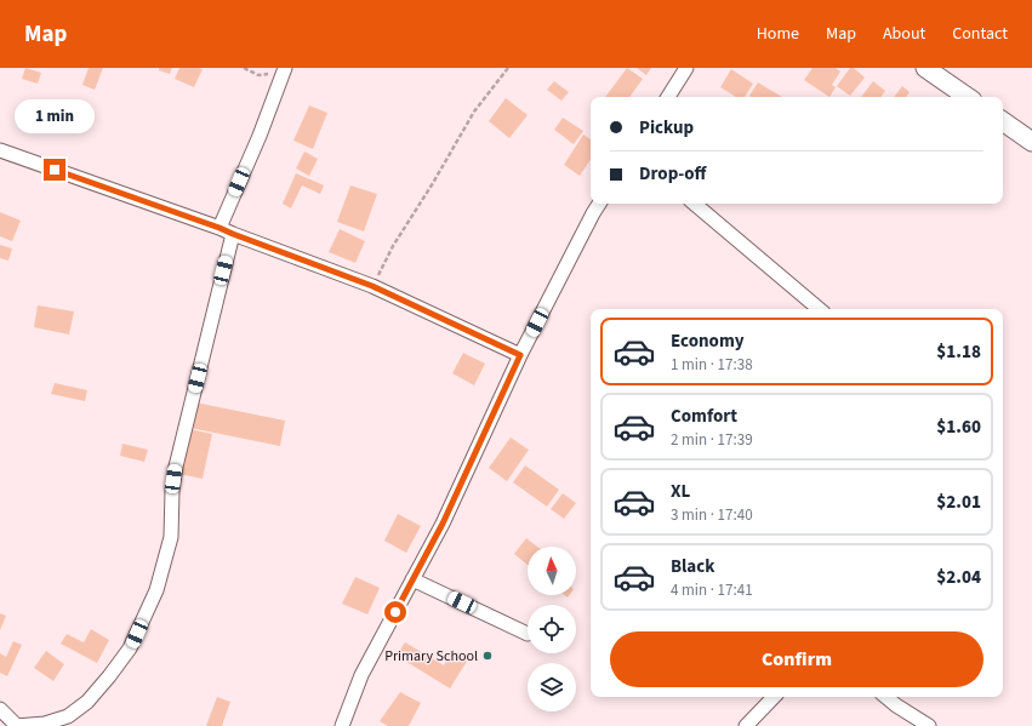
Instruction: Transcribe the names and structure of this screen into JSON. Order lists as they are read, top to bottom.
{
  "places": ["Primary School"],
  "north": "top",
  "page": {
    "header": "Map",
    "nav": [
      "Home",
      "Map",
      "About",
      "Contact"
    ],
    "banner": ["Pickup", "Drop-off"],
    "bubble": "1 min",
    "list": [
      {
        "name": "Economy",
        "note": "1 min · 17:38",
        "value": "$1.18"
      },
      {
        "name": "Comfort",
        "note": "2 min · 17:39",
        "value": "$1.60"
      },
      {
        "name": "XL",
        "note": "3 min · 17:40",
        "value": "$2.01"
      },
      {
        "name": "Black",
        "note": "4 min · 17:41",
        "value": "$2.04"
      }
    ],
    "buttons": "Confirm"
  }
}
